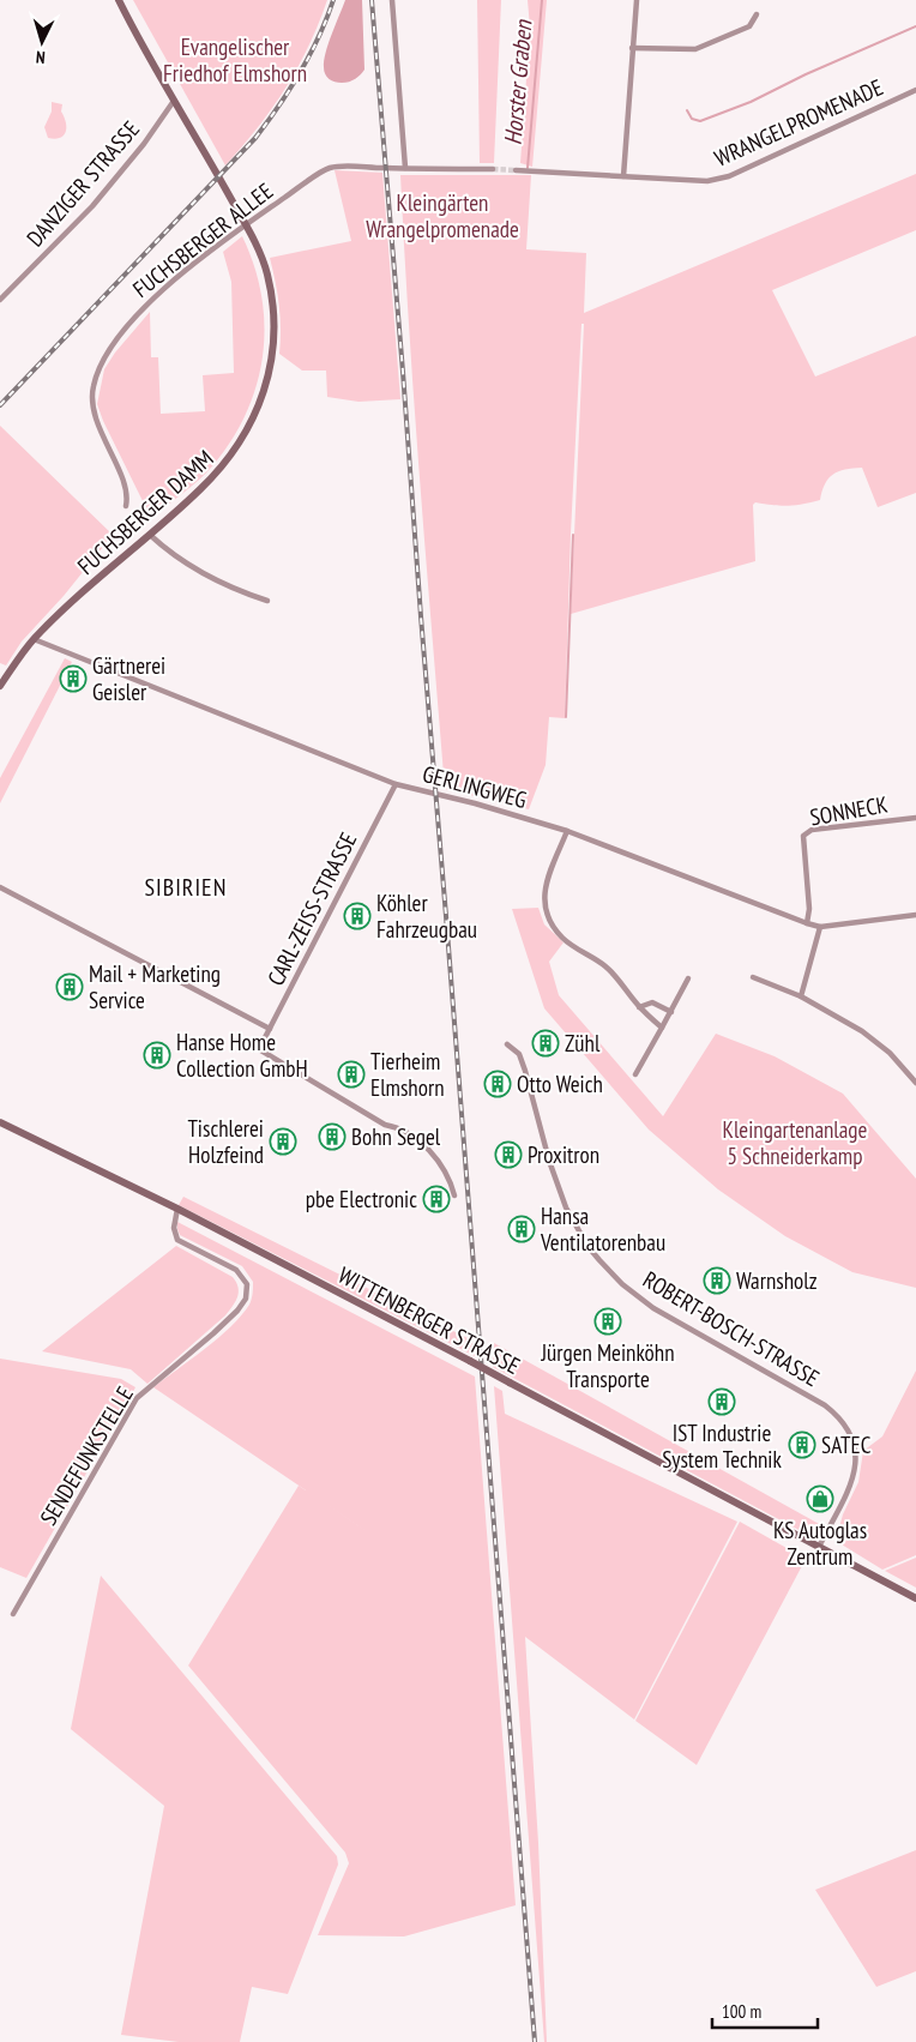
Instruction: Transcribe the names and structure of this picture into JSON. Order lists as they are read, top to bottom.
{
  "streets": {
    "main road": ["FUCHSBERGER DAMM", "WITTENBERGER STRASSE"],
    "street": [
      "WRANGELPROMENADE",
      "DANZIGER STRASSE",
      "FUCHSBERGER ALLEE",
      "GERLINGWEG",
      "SONNECK",
      "CARL-ZEISS-STRASSE",
      "ROBERT-BOSCH-STRASSE",
      "SENDEFUNKSTELLE"
    ]
  },
  "crossings": [
    ["DANZIGER STRASSE", "FUCHSBERGER DAMM"],
    ["FUCHSBERGER ALLEE", "FUCHSBERGER DAMM"],
    ["FUCHSBERGER DAMM", "GERLINGWEG"],
    ["GERLINGWEG", "SONNECK"],
    ["GERLINGWEG", "CARL-ZEISS-STRASSE"],
    ["WITTENBERGER STRASSE", "ROBERT-BOSCH-STRASSE"],
    ["WITTENBERGER STRASSE", "SENDEFUNKSTELLE"]
  ],
  "districts": ["SIBIRIEN"],
  "water": ["Horster Graben"],
  "parks": ["Evangelischer Friedhof Elmshorn", "Kleingärten Wrangelpromenade", "Kleingartenanlage 5 Schneiderkamp"],
  "places": {
    "building": [
      "Gärtnerei Geisler",
      "Köhler Fahrzeugbau",
      "Mail + Marketing Service",
      "Zühl",
      "Hanse Home Collection GmbH",
      "Tierheim Elmshorn",
      "Otto Weich",
      "Bohn Segel",
      "Tischlerei Holzfeind",
      "Proxitron",
      "pbe Electronic",
      "Hansa Ventilatorenbau",
      "Warnsholz",
      "Jürgen Meinköhn Transporte",
      "IST Industrie System Technik",
      "SATEC"
    ],
    "shop": ["KS Autoglas Zentrum"]
  },
  "scale_bar": "100 m",
  "north": "bottom"
}
